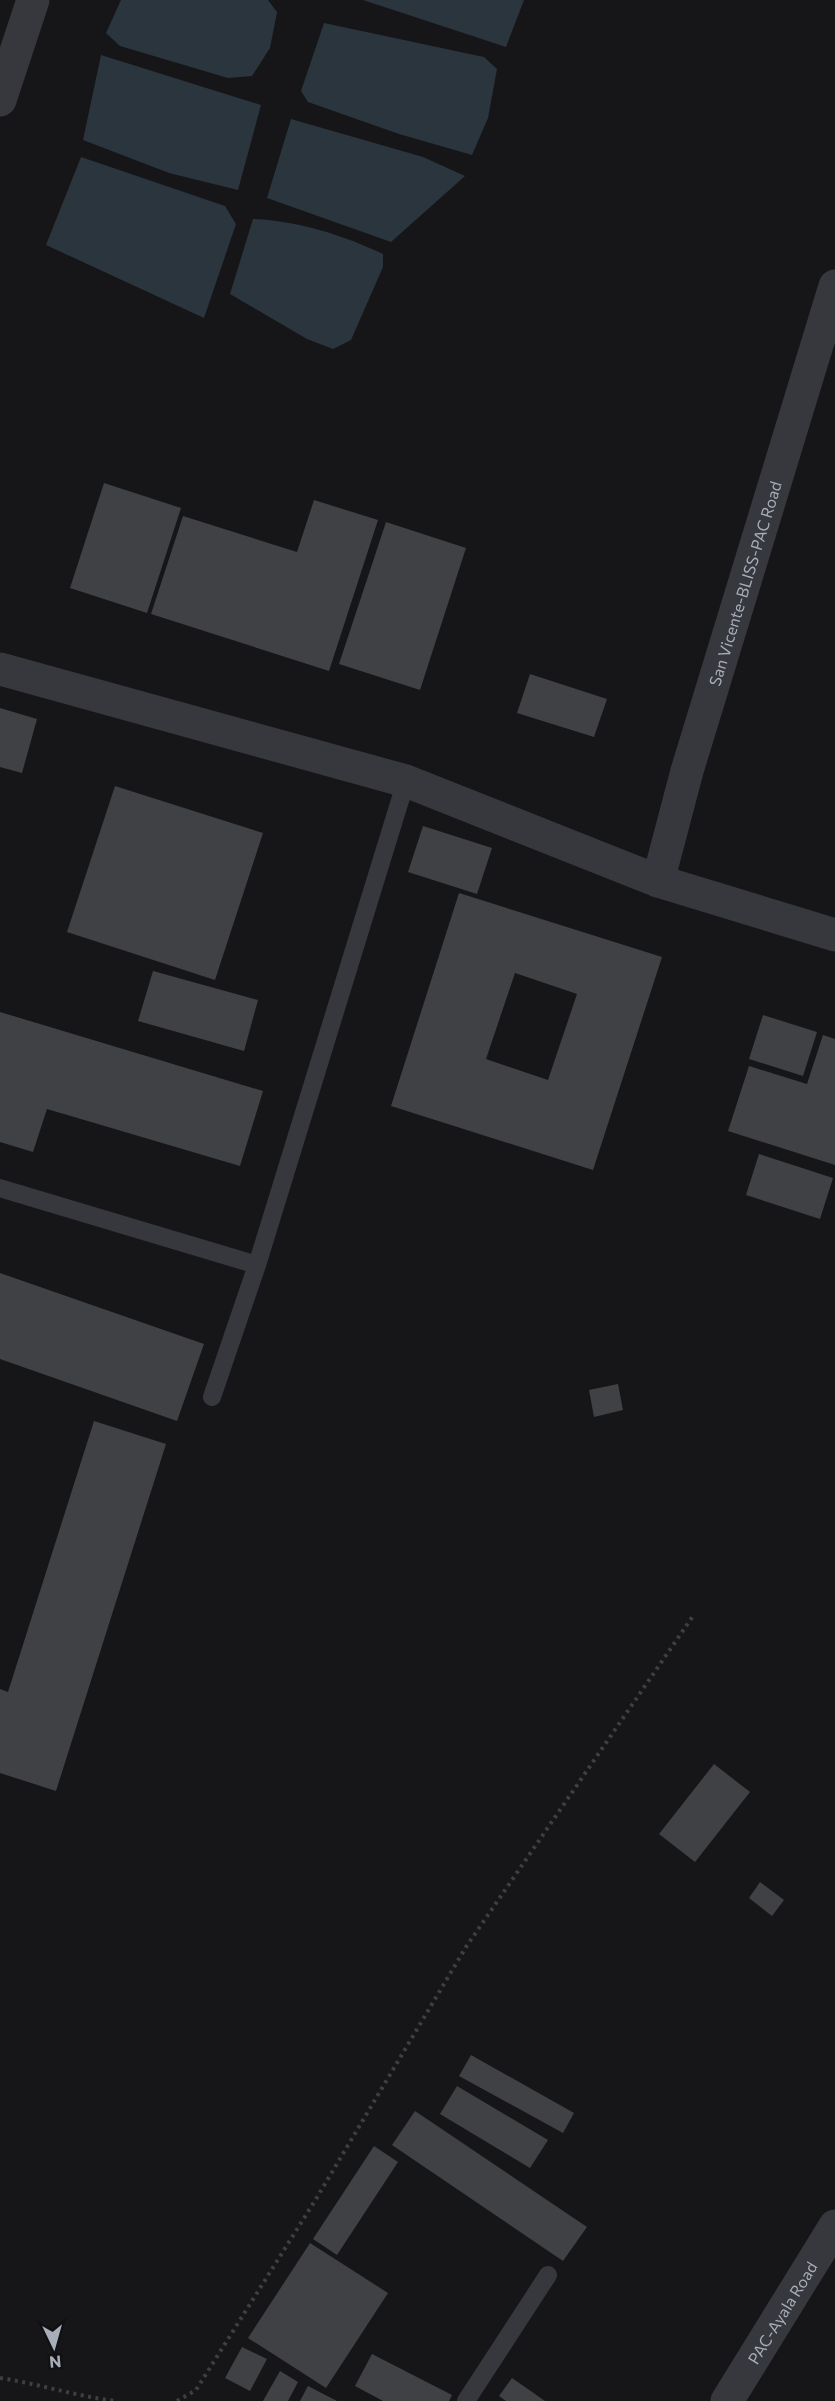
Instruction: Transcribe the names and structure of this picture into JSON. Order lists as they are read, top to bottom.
{
  "streets": {
    "street": ["San Vicente-BLISS-PAC Road", "PAC-Ayala Road"]
  },
  "north": "bottom"
}
